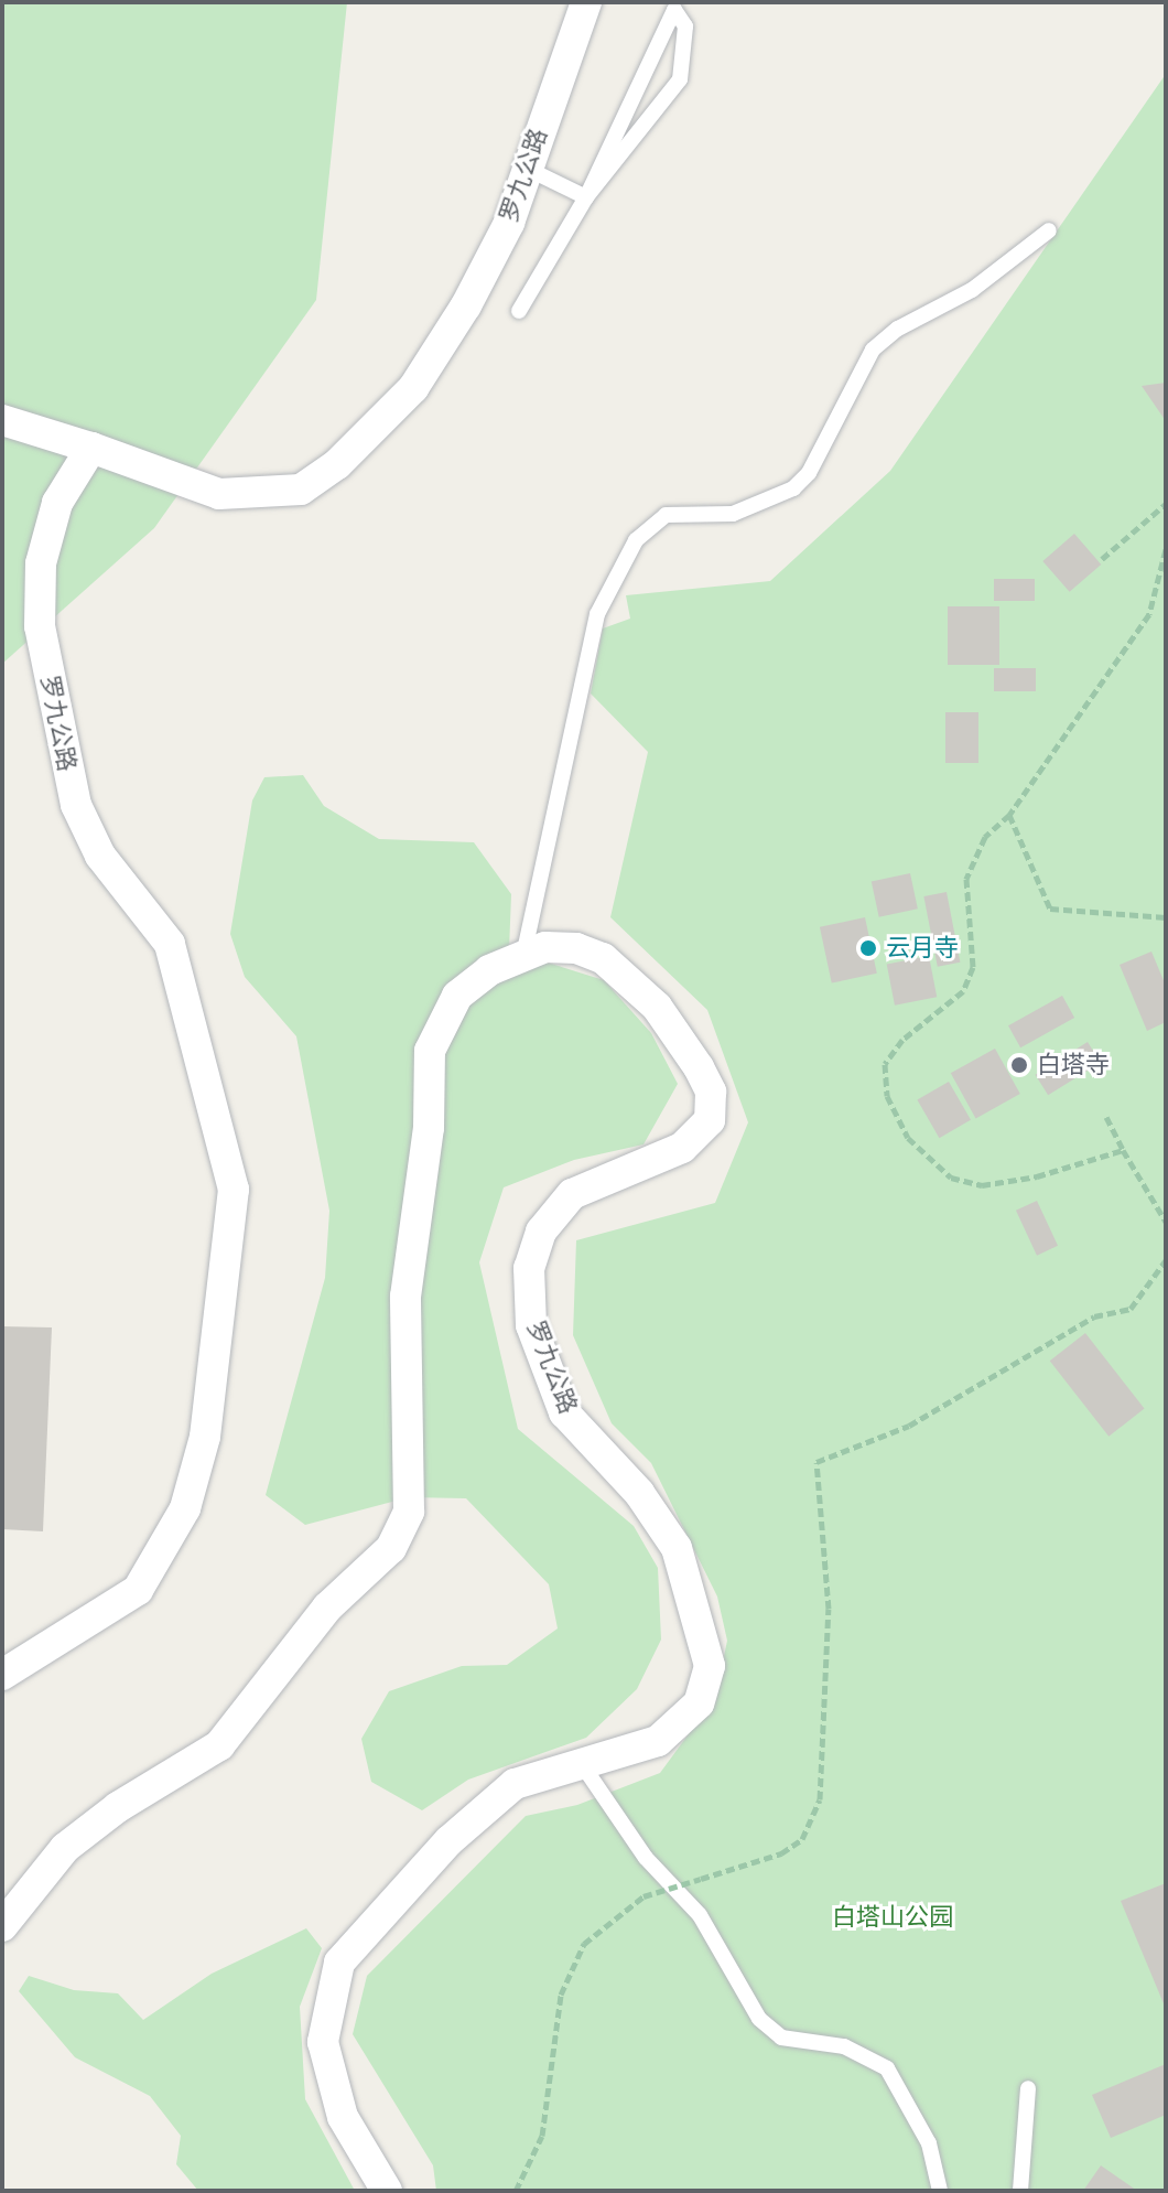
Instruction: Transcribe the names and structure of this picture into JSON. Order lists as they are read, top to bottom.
{
  "streets": {
    "street": ["罗九公路"]
  },
  "parks": ["白塔山公园"],
  "places": ["云月寺", "白塔寺"]
}
